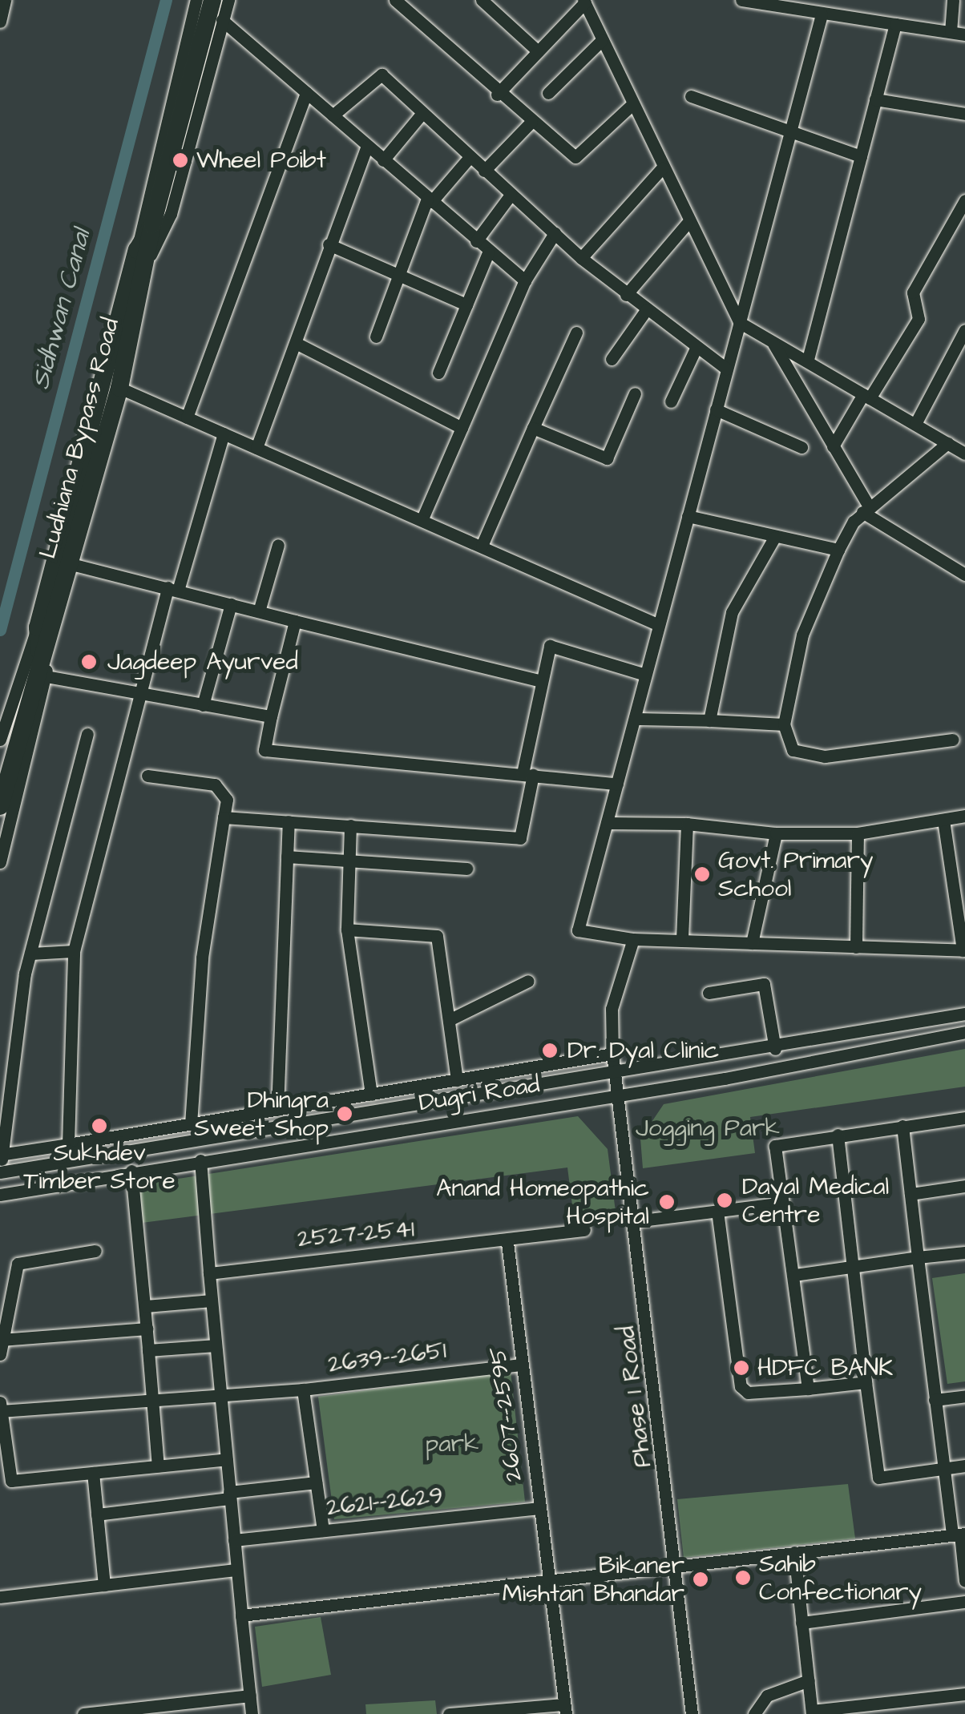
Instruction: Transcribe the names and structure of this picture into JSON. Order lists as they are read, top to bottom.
{
  "streets": {
    "highway": ["Ludhiana Bypass Road"],
    "street": [
      "Dugri Road",
      "2527-2541",
      "2639--2651",
      "Phase 1 Road",
      "2607--2595",
      "2621--2629"
    ]
  },
  "crossings": [
    ["Dugri Road", "Phase 1 Road"],
    ["2527-2541", "2607--2595"],
    ["2639--2651", "2607--2595"],
    ["2639--2651", "2621--2629"],
    ["2607--2595", "2621--2629"]
  ],
  "water": ["Sidhwan Canal"],
  "parks": ["Jogging Park", "park"],
  "places": [
    "Wheel Poibt",
    "Jagdeep Ayurved",
    "Govt. Primary School",
    "Dr. Dyal Clinic",
    "Dhingra Sweet Shop",
    "Sukhdev Timber Store",
    "Dayal Medical Centre",
    "Anand Homeopathic Hospital",
    "HDFC BANK",
    "Sahib Confectionary",
    "Bikaner Mishtan Bhandar"
  ]
}
